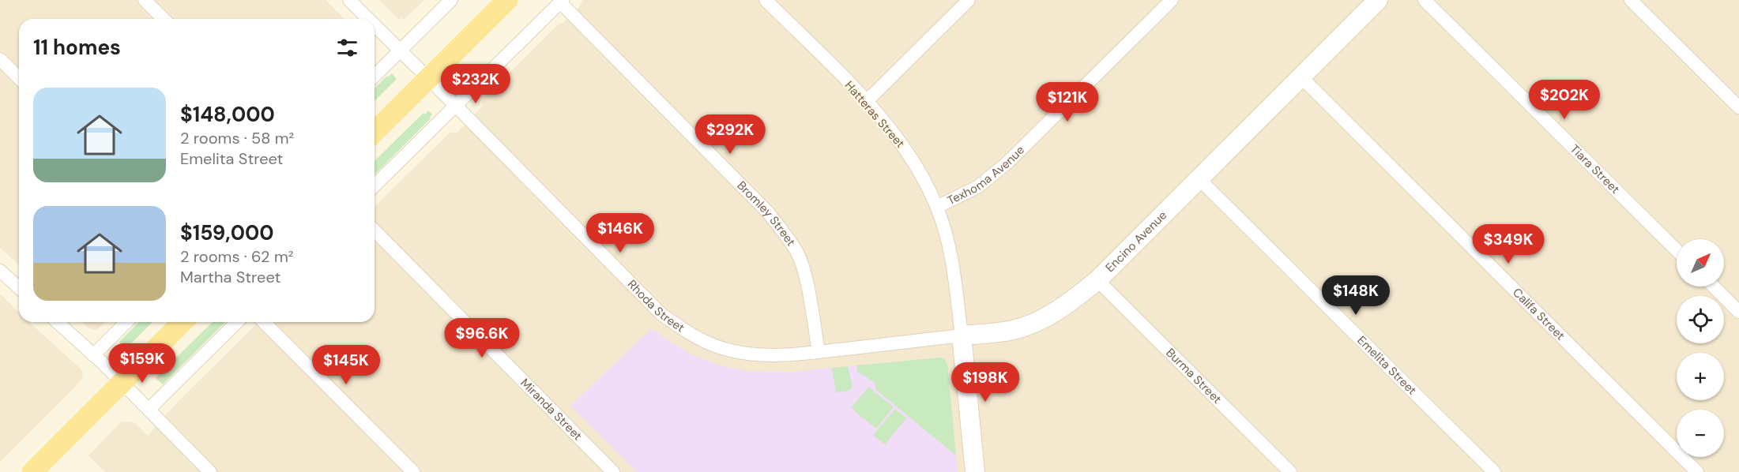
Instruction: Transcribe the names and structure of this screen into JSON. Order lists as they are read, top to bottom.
{
  "streets": {
    "street": [
      "Hatteras Street",
      "Tiara Street",
      "Texhoma Avenue",
      "Bromley Street",
      "Encino Avenue",
      "Rhoda Street",
      "Califa Street",
      "Emelita Street",
      "Burma Street",
      "Miranda Street"
    ]
  },
  "crossings": [
    ["Hatteras Street", "Texhoma Avenue"],
    ["Hatteras Street", "Encino Avenue"],
    ["Hatteras Street", "Rhoda Street"],
    ["Bromley Street", "Rhoda Street"],
    ["Encino Avenue", "Rhoda Street"],
    ["Encino Avenue", "Califa Street"],
    ["Encino Avenue", "Emelita Street"],
    ["Encino Avenue", "Burma Street"]
  ],
  "north": "top right",
  "page": {
    "heading": "11 homes",
    "price": [
      "$232K",
      "$202K",
      "$121K",
      "$292K",
      "$146K",
      "$349K",
      "$148K",
      "$96.6K",
      "$159K",
      "$145K",
      "$198K"
    ],
    "list": [
      {
        "name": "$148,000",
        "note": "2 rooms · 58 m² · Emelita Street"
      },
      {
        "name": "$159,000",
        "note": "2 rooms · 62 m² · Martha Street"
      }
    ],
    "map_buttons": ["+", "−"]
  }
}
